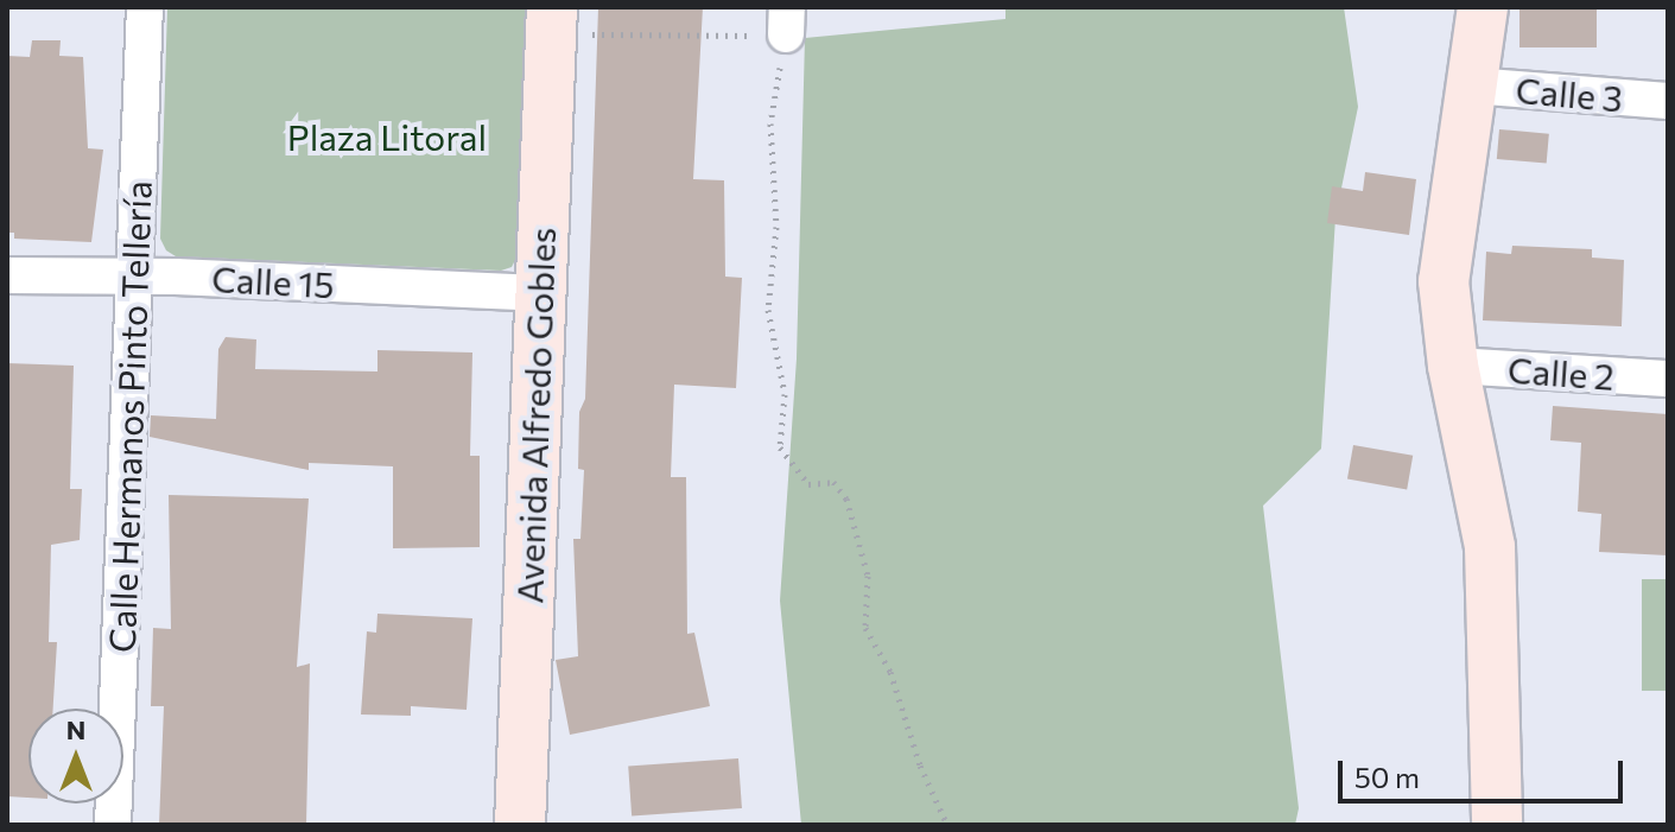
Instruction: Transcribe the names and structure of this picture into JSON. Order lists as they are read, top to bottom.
{
  "streets": {
    "street": [
      "Calle 3",
      "Calle 15",
      "Calle 2",
      "Avenida Alfredo Gobles",
      "Calle Hermanos Pinto Tellería"
    ]
  },
  "crossings": [
    ["Calle 15", "Avenida Alfredo Gobles"],
    ["Calle 15", "Calle Hermanos Pinto Tellería"]
  ],
  "parks": ["Plaza Litoral"],
  "scale_bar": "50 m",
  "north": "top"
}
